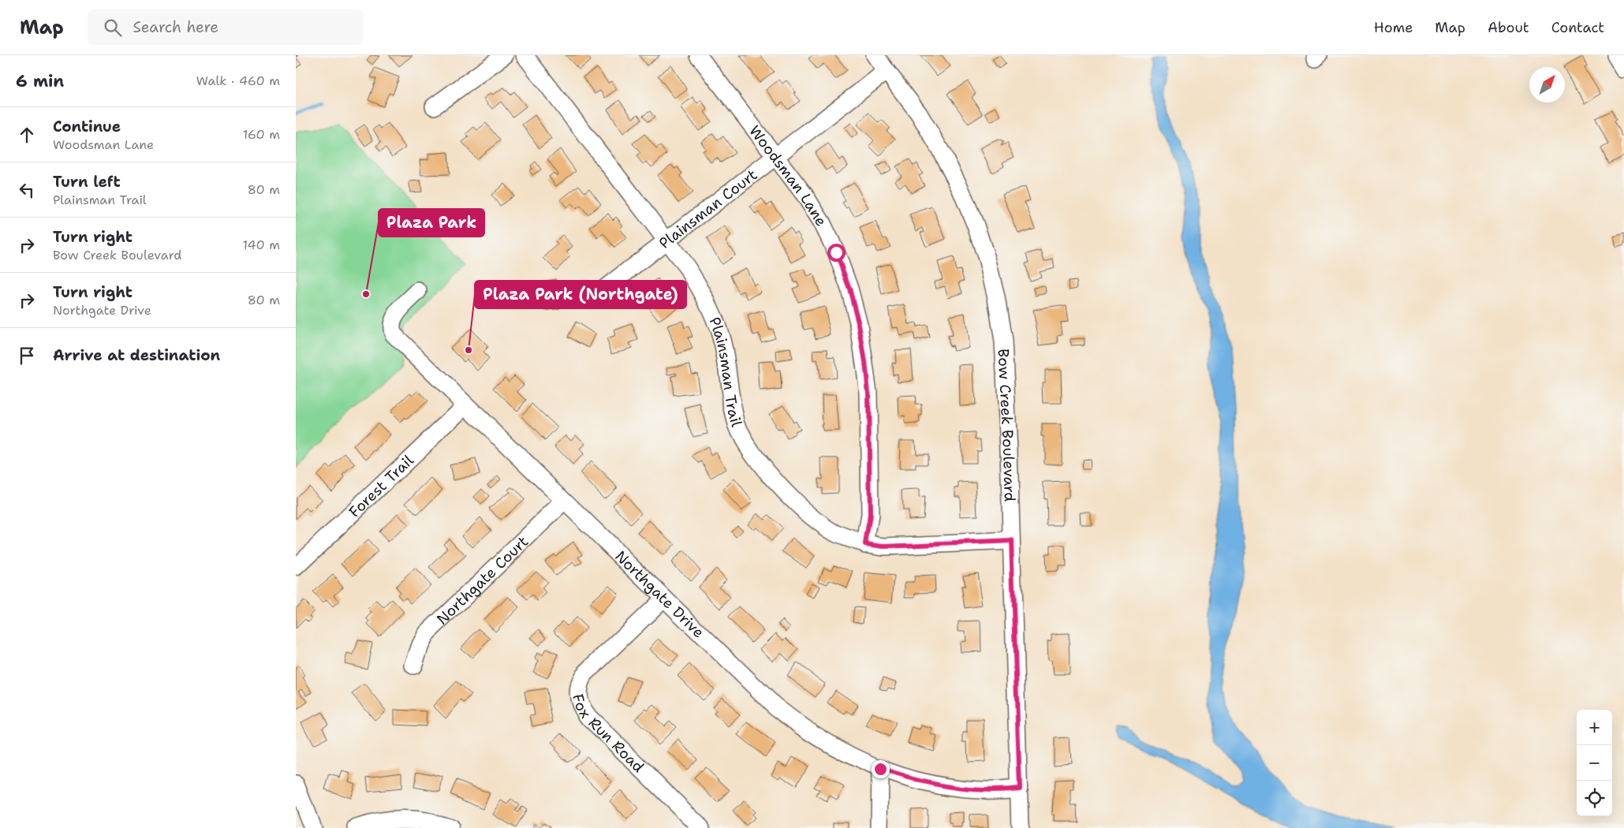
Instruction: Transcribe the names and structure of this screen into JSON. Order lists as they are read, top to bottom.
{
  "streets": {
    "street": [
      "Woodsman Lane",
      "Plainsman Court",
      "Plainsman Trail",
      "Bow Creek Boulevard",
      "Forest Trail",
      "Northgate Court",
      "Northgate Drive",
      "Fox Run Road"
    ]
  },
  "crossings": [
    ["Woodsman Lane", "Plainsman Court"],
    ["Woodsman Lane", "Plainsman Trail"],
    ["Plainsman Court", "Plainsman Trail"],
    ["Plainsman Court", "Bow Creek Boulevard"],
    ["Plainsman Trail", "Bow Creek Boulevard"],
    ["Bow Creek Boulevard", "Northgate Drive"],
    ["Forest Trail", "Northgate Drive"],
    ["Northgate Court", "Northgate Drive"],
    ["Northgate Drive", "Fox Run Road"]
  ],
  "places": ["Plaza Park", "Plaza Park (Northgate)"],
  "north": "top right",
  "page": {
    "header": "Map",
    "search": "Search here",
    "nav": [
      "Home",
      "Map",
      "About",
      "Contact"
    ],
    "heading": ["6 min", "Walk · 460 m"],
    "list": [
      ["Continue", "Woodsman Lane", "160 m"],
      ["Turn left", "Plainsman Trail", "80 m"],
      ["Turn right", "Bow Creek Boulevard", "140 m"],
      ["Turn right", "Northgate Drive", "80 m"],
      "Arrive at destination"
    ],
    "map_buttons": ["+", "−"]
  }
}
